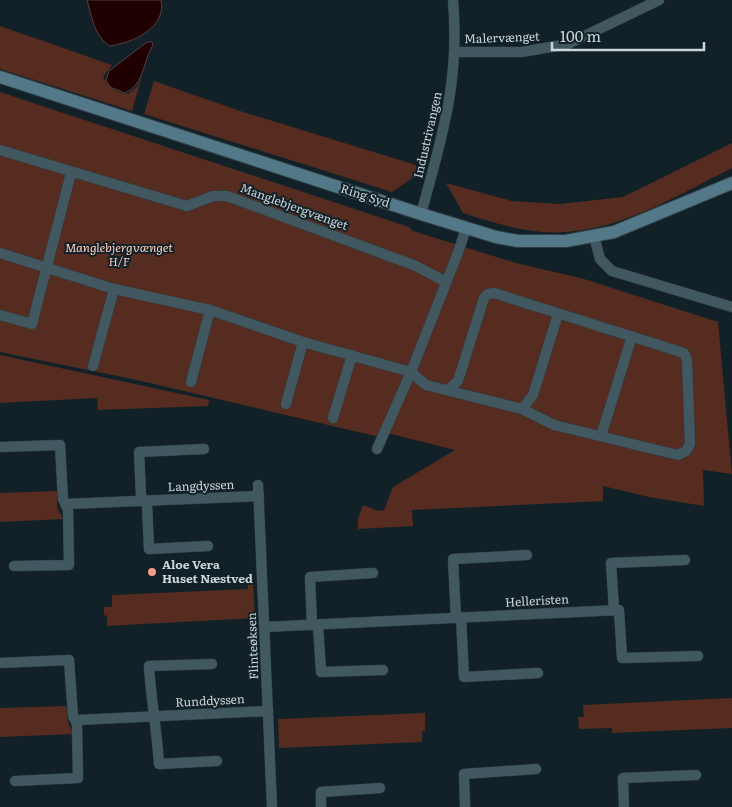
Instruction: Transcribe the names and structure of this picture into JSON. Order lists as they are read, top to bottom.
{
  "streets": {
    "main road": ["Ring Syd"],
    "street": [
      "Malervænget",
      "Industrivangen",
      "Manglebjergvænget",
      "Langdyssen",
      "Helleristen",
      "Flinteøksen",
      "Runddyssen"
    ]
  },
  "crossings": [
    ["Malervænget", "Industrivangen"],
    ["Industrivangen", "Ring Syd"],
    ["Langdyssen", "Flinteøksen"],
    ["Helleristen", "Flinteøksen"],
    ["Flinteøksen", "Runddyssen"]
  ],
  "parks": ["Manglebjergvænget H/F"],
  "places": ["Aloe Vera Huset Næstved"],
  "scale_bar": "100 m"
}
